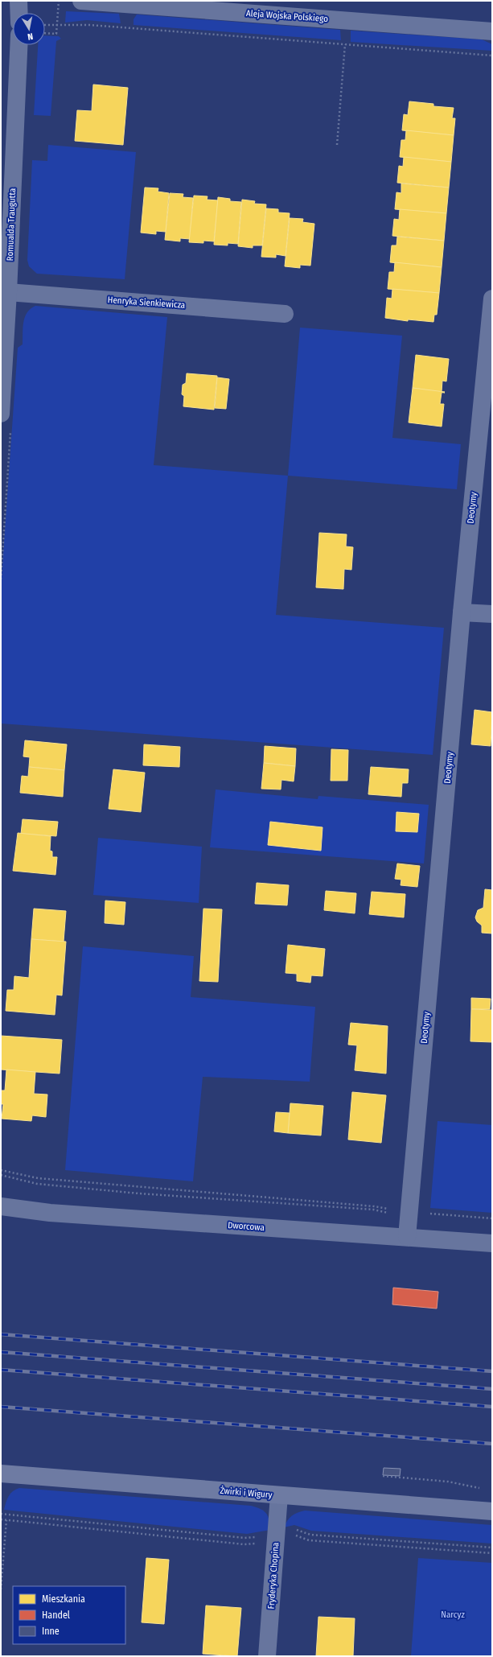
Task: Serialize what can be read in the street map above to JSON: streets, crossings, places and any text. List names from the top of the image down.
{
  "streets": {
    "main road": ["Żwirki i Wigury"],
    "street": [
      "Aleja Wojska Polskiego",
      "Romualda Traugutta",
      "Henryka Sienkiewicza",
      "Deotymy",
      "Dworcowa",
      "Fryderyka Chopina"
    ]
  },
  "crossings": [
    ["Romualda Traugutta", "Henryka Sienkiewicza"],
    ["Deotymy", "Dworcowa"],
    ["Żwirki i Wigury", "Fryderyka Chopina"]
  ],
  "parks": ["Narcyz"],
  "legend": ["Mieszkania", "Handel", "Inne"],
  "north": "bottom"
}
